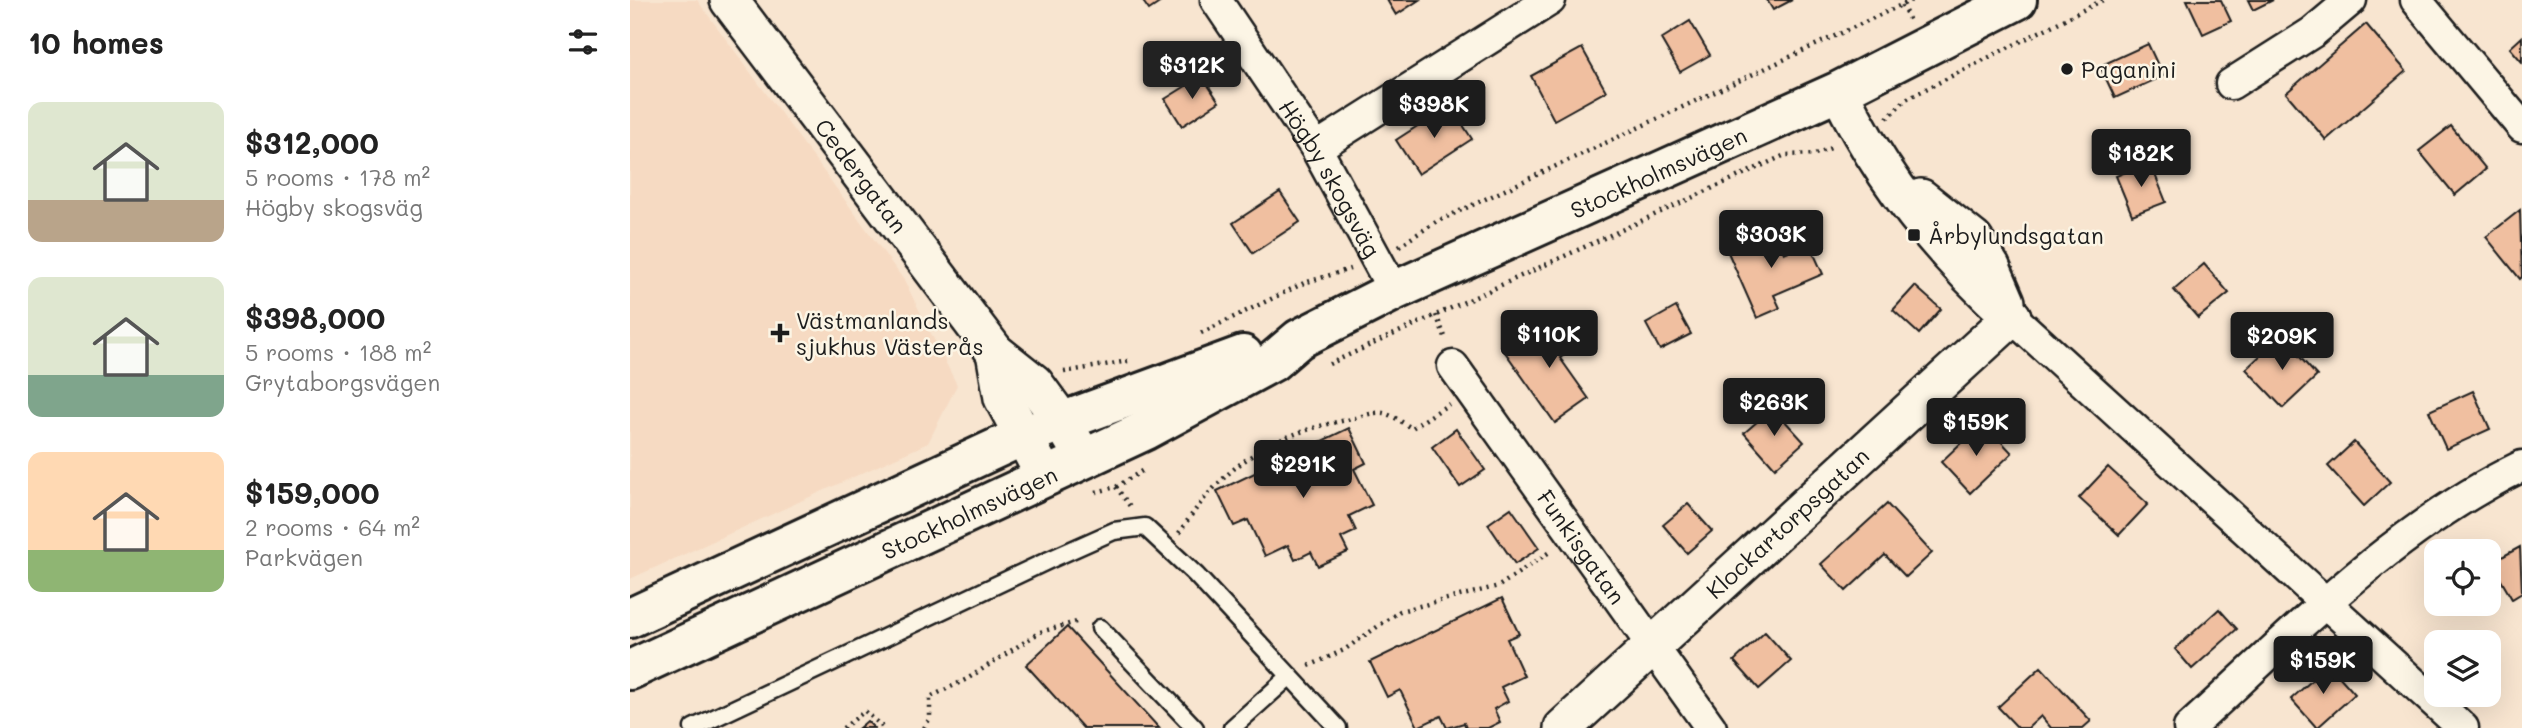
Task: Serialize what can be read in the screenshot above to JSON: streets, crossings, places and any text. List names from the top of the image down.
{
  "streets": {
    "main road": ["Stockholmsvägen"],
    "street": [
      "Cedergatan",
      "Högby skogsväg",
      "Klockartorpsgatan",
      "Funkisgatan"
    ]
  },
  "crossings": [
    ["Stockholmsvägen", "Cedergatan"],
    ["Stockholmsvägen", "Högby skogsväg"],
    ["Klockartorpsgatan", "Funkisgatan"]
  ],
  "places": {
    "other": ["Paganini"],
    "transit": ["Årbylundsgatan"],
    "health": ["Västmanlands sjukhus Västerås"]
  },
  "page": {
    "heading": "10 homes",
    "price": [
      "$312K",
      "$398K",
      "$182K",
      "$303K",
      "$110K",
      "$209K",
      "$263K",
      "$159K",
      "$291K",
      "$159K"
    ],
    "list": [
      {
        "name": "$312,000",
        "note": "5 rooms · 178 m² · Högby skogsväg"
      },
      {
        "name": "$398,000",
        "note": "5 rooms · 188 m² · Grytaborgsvägen"
      },
      {
        "name": "$159,000",
        "note": "2 rooms · 64 m² · Parkvägen"
      }
    ]
  }
}
